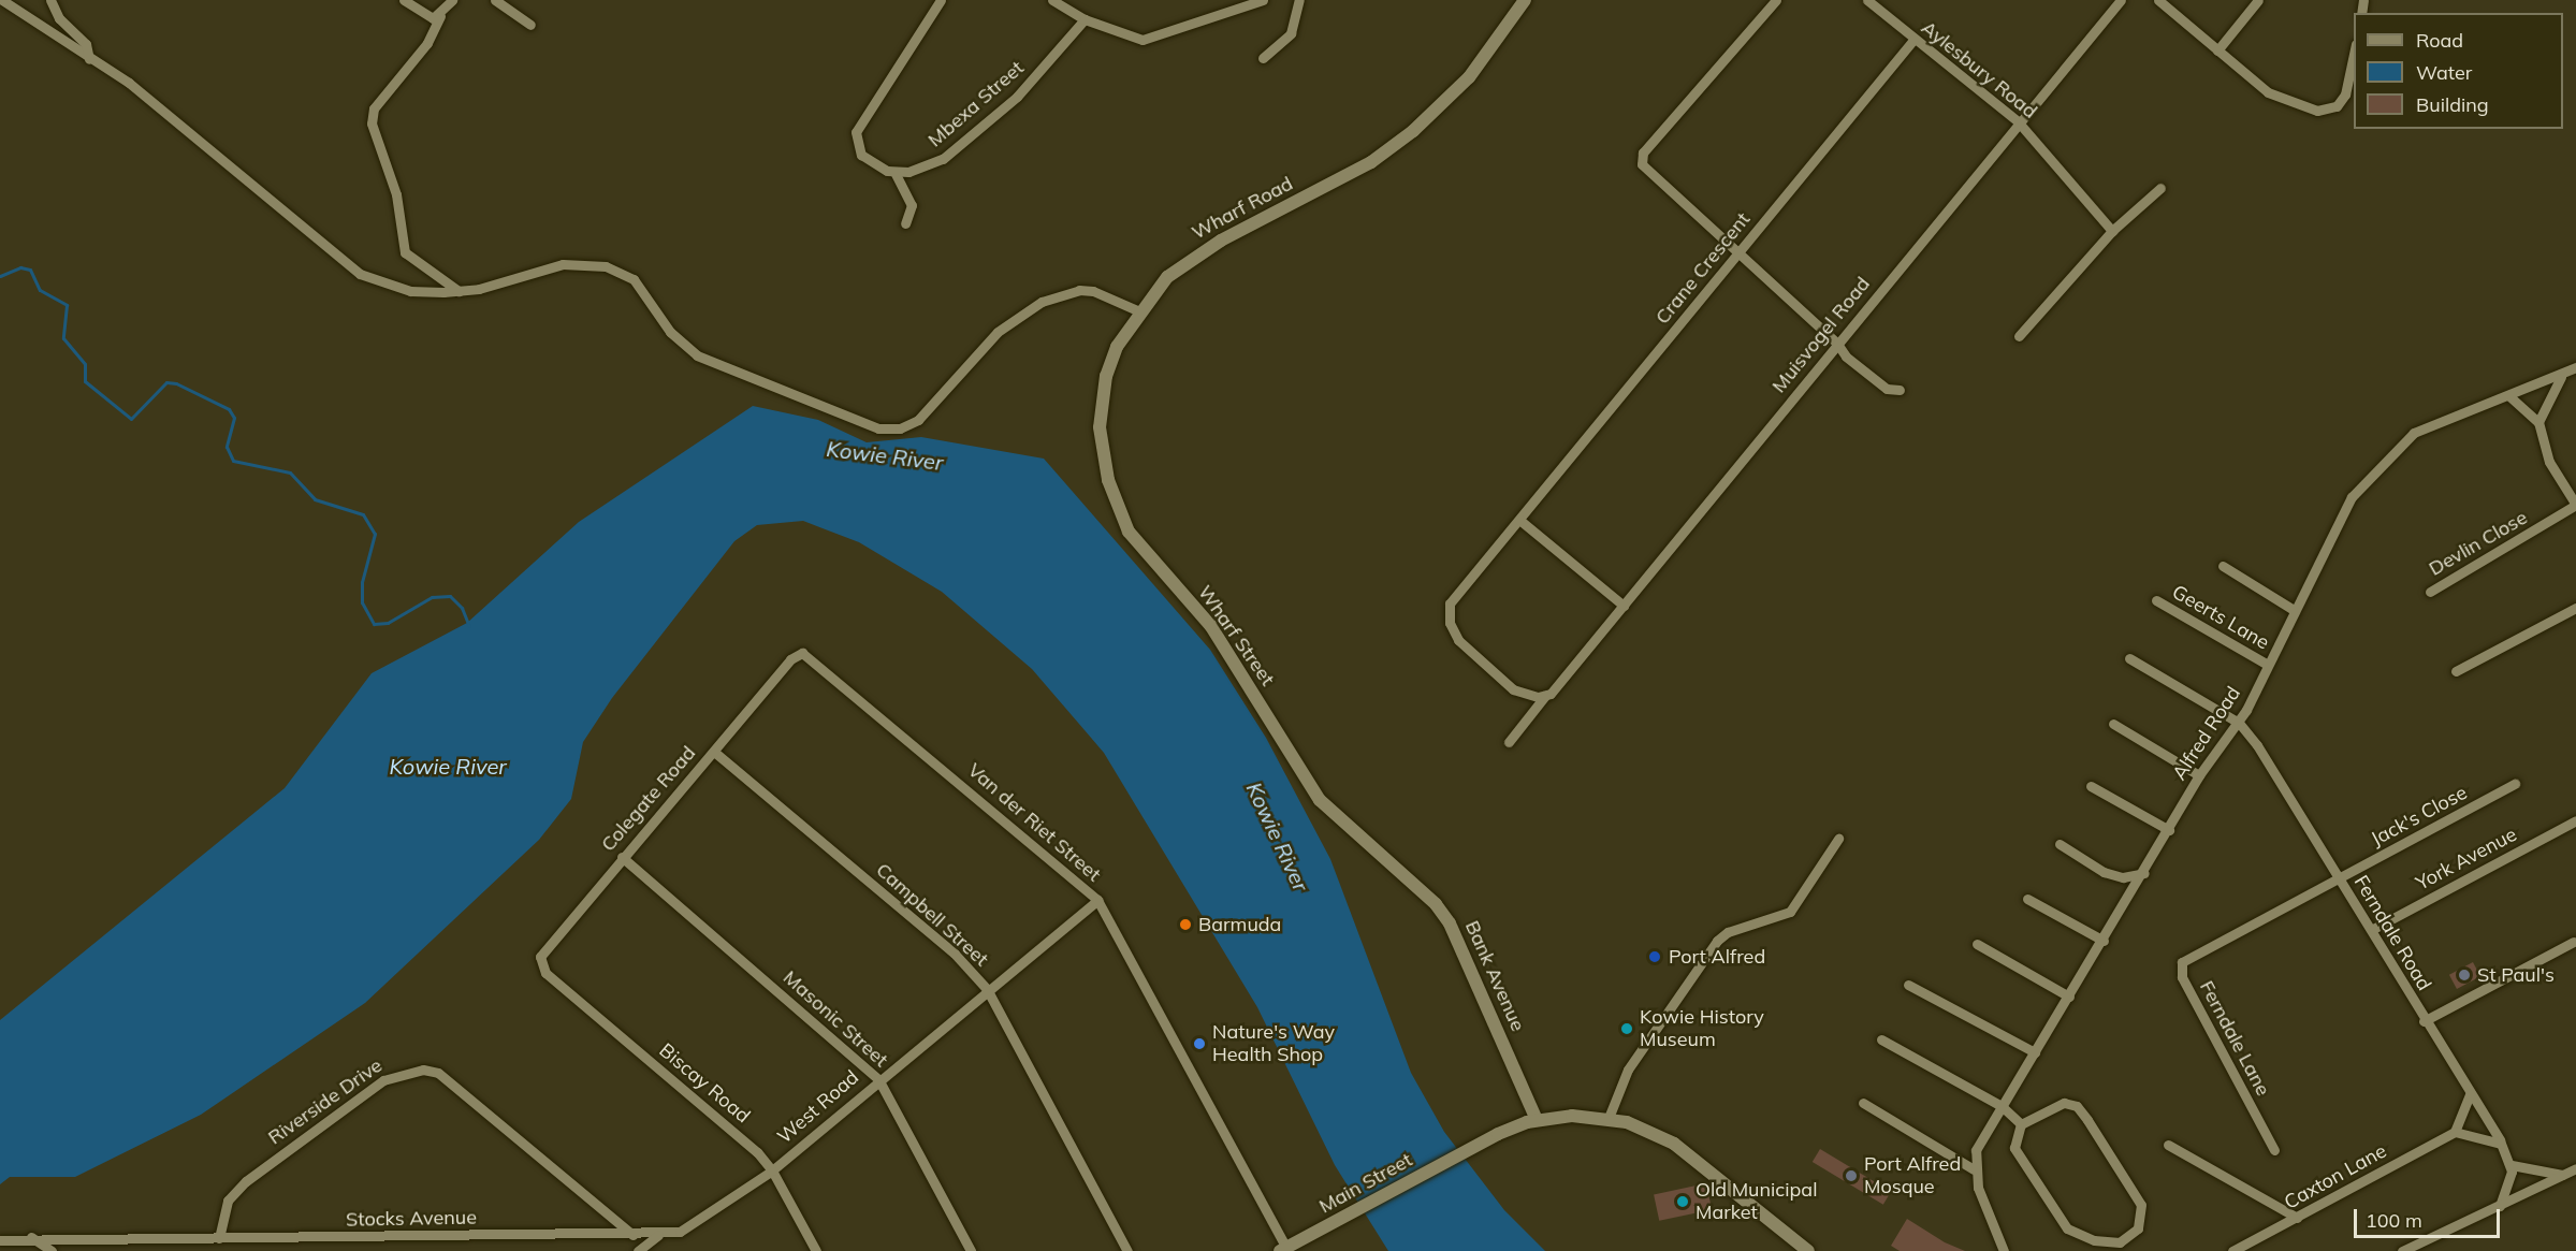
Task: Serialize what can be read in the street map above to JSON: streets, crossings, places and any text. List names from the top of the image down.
{
  "streets": {
    "street": [
      "Aylesbury Road",
      "Mbexa Street",
      "Wharf Road",
      "Crane Crescent",
      "Muisvogel Road",
      "Devlin Close",
      "Geerts Lane",
      "Wharf Street",
      "Alfred Road",
      "Colegate Road",
      "Jack's Close",
      "Van der Riet Street",
      "York Avenue",
      "Campbell Street",
      "Ferndale Road",
      "Bank Avenue",
      "Masonic Street",
      "Ferndale Lane",
      "Biscay Road",
      "Riverside Drive",
      "West Road",
      "Caxton Lane",
      "Main Street",
      "Stocks Avenue"
    ]
  },
  "crossings": [
    ["Aylesbury Road", "Crane Crescent"],
    ["Aylesbury Road", "Muisvogel Road"],
    ["Wharf Road", "Wharf Street"],
    ["Crane Crescent", "Muisvogel Road"],
    ["Geerts Lane", "Alfred Road"],
    ["Wharf Street", "Bank Avenue"],
    ["Alfred Road", "Ferndale Road"],
    ["Colegate Road", "Van der Riet Street"],
    ["Colegate Road", "Campbell Street"],
    ["Colegate Road", "Masonic Street"],
    ["Colegate Road", "Biscay Road"],
    ["Jack's Close", "Ferndale Road"],
    ["Jack's Close", "Ferndale Lane"],
    ["Van der Riet Street", "West Road"],
    ["Van der Riet Street", "Main Street"],
    ["York Avenue", "Ferndale Road"],
    ["Campbell Street", "West Road"],
    ["Ferndale Road", "Ferndale Lane"],
    ["Bank Avenue", "Main Street"],
    ["Masonic Street", "West Road"],
    ["Biscay Road", "West Road"],
    ["Biscay Road", "Stocks Avenue"],
    ["Riverside Drive", "Stocks Avenue"],
    ["West Road", "Stocks Avenue"]
  ],
  "water": ["Kowie River"],
  "places": [
    "Barmuda",
    "Port Alfred",
    "St Paul's",
    "Kowie History Museum",
    "Nature's Way Health Shop",
    "Port Alfred Mosque",
    "Old Municipal Market"
  ],
  "legend": ["Road", "Water", "Building"],
  "scale_bar": "100 m"
}
